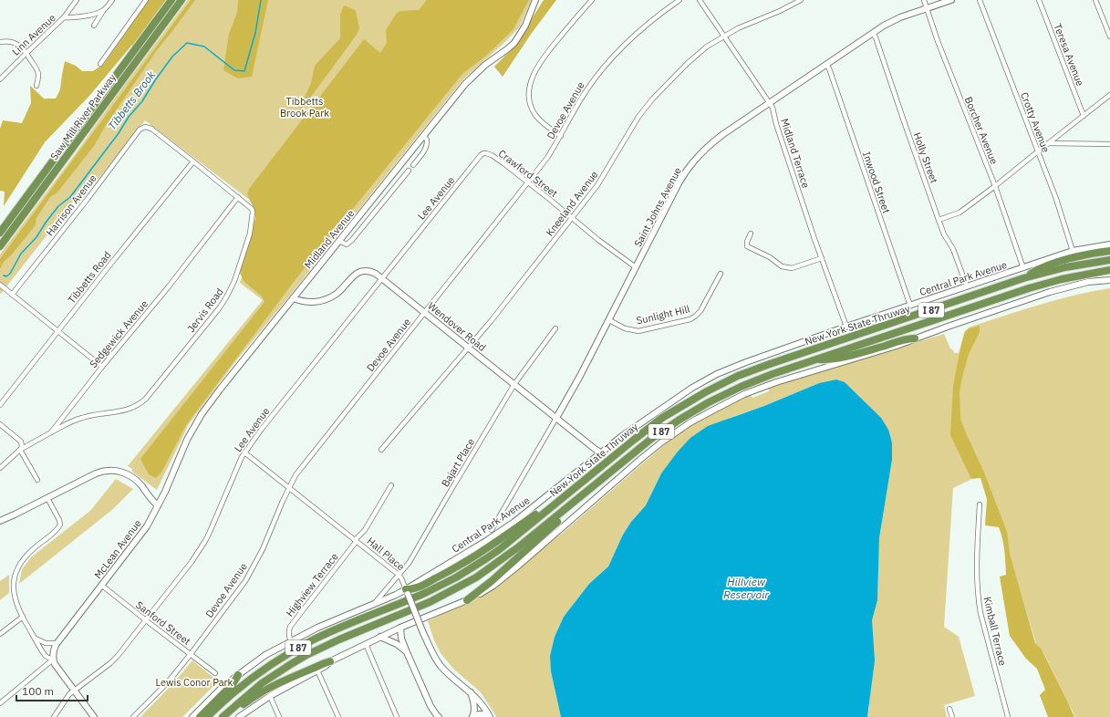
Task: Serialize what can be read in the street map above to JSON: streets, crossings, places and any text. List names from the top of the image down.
{
  "streets": {
    "highway": ["Saw Mill River Parkway", "I 87", "New York State Thruway"],
    "street": [
      "Linn Avenue",
      "Teresa Avenue",
      "Devoe Avenue",
      "Crotty Avenue",
      "Borcher Avenue",
      "Midland Terrace",
      "Holly Street",
      "Crawford Street",
      "Inwood Street",
      "Lee Avenue",
      "Kneeland Avenue",
      "Harrison Avenue",
      "Saint Johns Avenue",
      "Midland Avenue",
      "Tibbetts Road",
      "Central Park Avenue",
      "Jervis Road",
      "Sunlight Hill",
      "Wendover Road",
      "Sedgewick Avenue",
      "Bajart Place",
      "McLean Avenue",
      "Hall Place",
      "Highview Terrace",
      "Sanford Street",
      "Kimball Terrace"
    ]
  },
  "crossings": [
    ["Devoe Avenue", "Crawford Street"],
    ["Devoe Avenue", "Wendover Road"],
    ["Devoe Avenue", "Hall Place"],
    ["Devoe Avenue", "Sanford Street"],
    ["Crotty Avenue", "Central Park Avenue"],
    ["Borcher Avenue", "Saint Johns Avenue"],
    ["Borcher Avenue", "Central Park Avenue"],
    ["Midland Terrace", "Kneeland Avenue"],
    ["Midland Terrace", "Saint Johns Avenue"],
    ["Midland Terrace", "Central Park Avenue"],
    ["Holly Street", "Saint Johns Avenue"],
    ["Holly Street", "Central Park Avenue"],
    ["Crawford Street", "Lee Avenue"],
    ["Crawford Street", "Kneeland Avenue"],
    ["Crawford Street", "Saint Johns Avenue"],
    ["Inwood Street", "Saint Johns Avenue"],
    ["Inwood Street", "Central Park Avenue"],
    ["Lee Avenue", "Wendover Road"],
    ["Lee Avenue", "Hall Place"],
    ["Lee Avenue", "Sanford Street"],
    ["Kneeland Avenue", "Wendover Road"],
    ["Harrison Avenue", "Jervis Road"],
    ["Saint Johns Avenue", "Sunlight Hill"],
    ["Saint Johns Avenue", "Wendover Road"],
    ["Midland Avenue", "Wendover Road"],
    ["Midland Avenue", "McLean Avenue"],
    ["Tibbetts Road", "Jervis Road"],
    ["Central Park Avenue", "Wendover Road"],
    ["Central Park Avenue", "Bajart Place"],
    ["Central Park Avenue", "Hall Place"],
    ["Central Park Avenue", "Highview Terrace"],
    ["Jervis Road", "Sedgewick Avenue"],
    ["Wendover Road", "Bajart Place"],
    ["Bajart Place", "Hall Place"],
    ["McLean Avenue", "Sanford Street"],
    ["Hall Place", "Highview Terrace"]
  ],
  "water": ["Tibbetts Brook", "Hillview Reservoir"],
  "parks": ["Tibbetts Brook Park", "Lewis Conor Park"],
  "scale_bar": "100 m"
}
